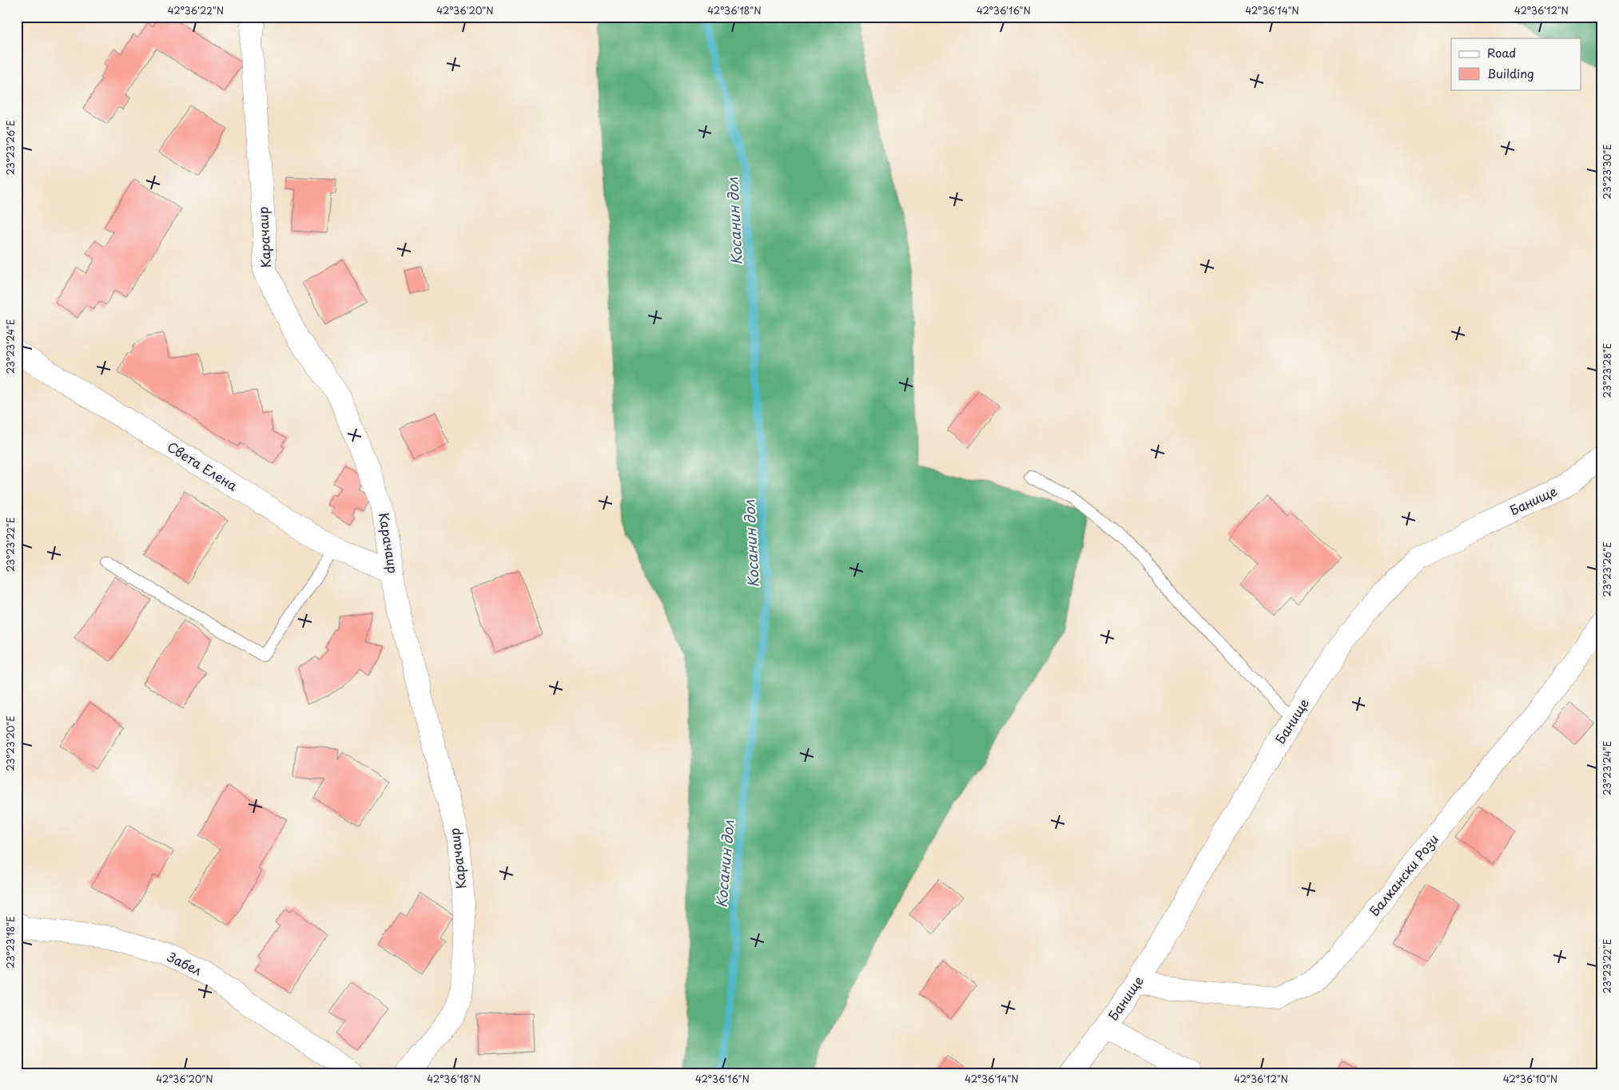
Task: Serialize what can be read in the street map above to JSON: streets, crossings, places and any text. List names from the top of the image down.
{
  "streets": {
    "street": [
      "Карачаир",
      "Света Елена",
      "Банище",
      "Балкански Рози",
      "Забел"
    ]
  },
  "crossings": [
    ["Карачаир", "Света Елена"],
    ["Банище", "Балкански Рози"]
  ],
  "water": ["Косанин дол"],
  "legend": ["Road", "Building"],
  "coordinates": [
    "42°36'22\"N",
    "42°36'20\"N",
    "42°36'18\"N",
    "42°36'16\"N",
    "42°36'14\"N",
    "42°36'12\"N",
    "23°23'26\"E",
    "23°23'30\"E",
    "23°23'24\"E",
    "23°23'28\"E",
    "23°23'22\"E",
    "23°23'20\"E",
    "23°23'18\"E",
    "42°36'10\"N"
  ]
}
